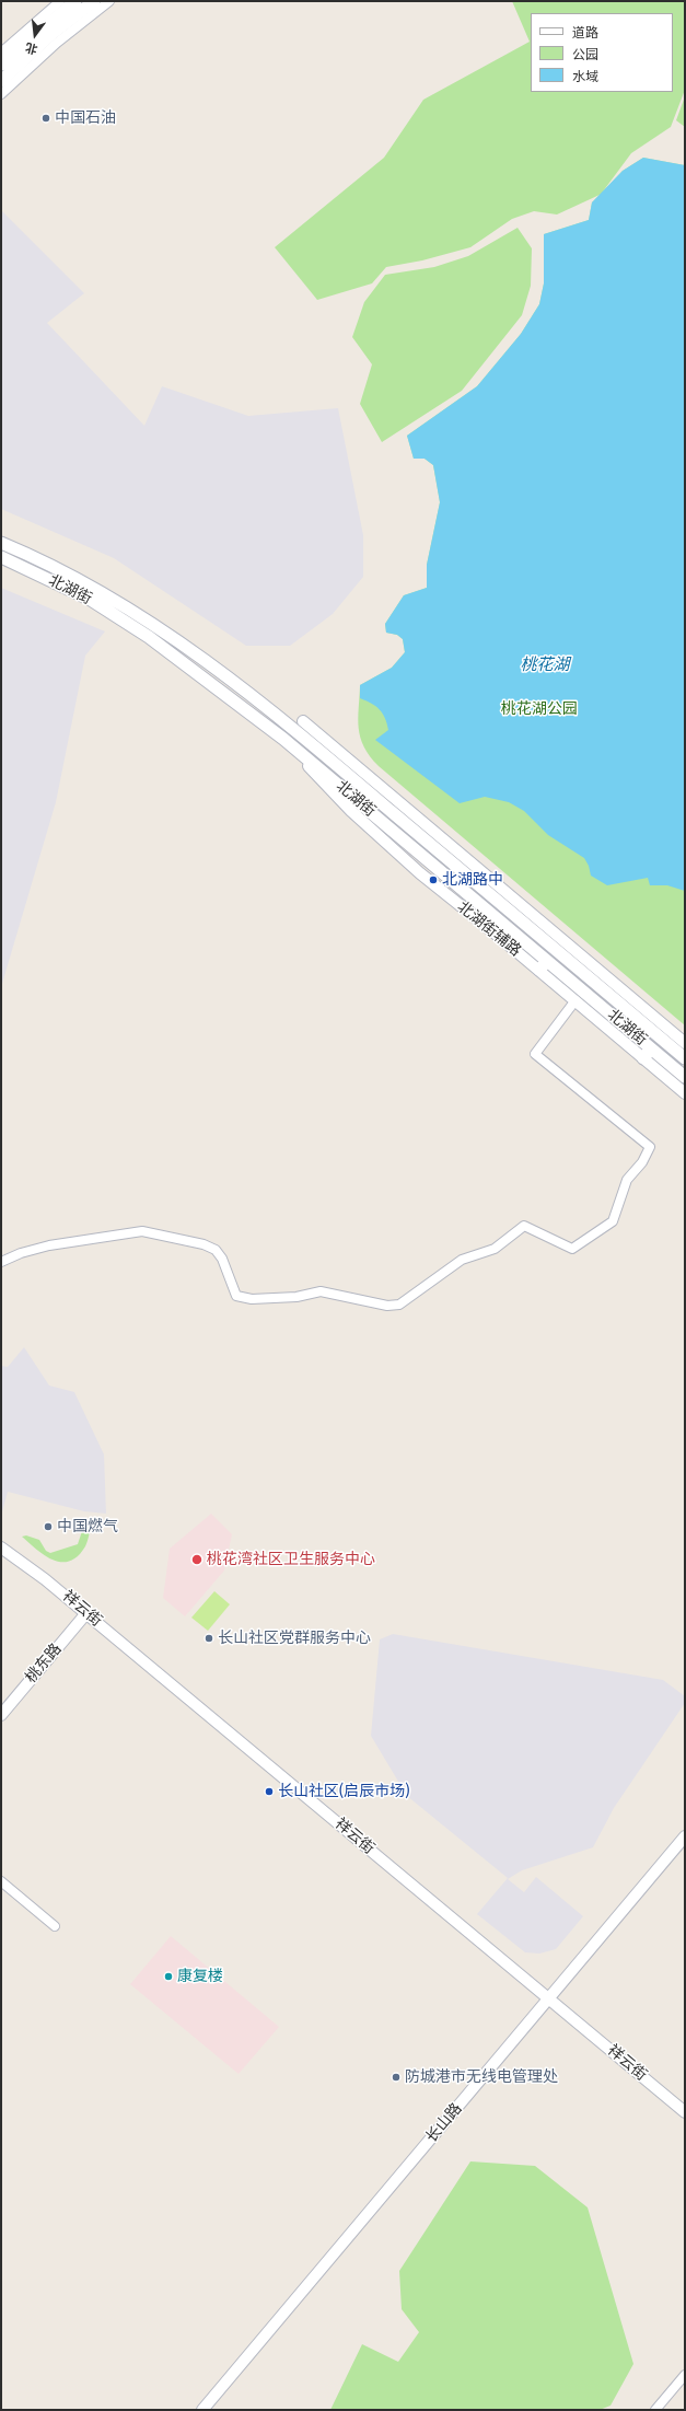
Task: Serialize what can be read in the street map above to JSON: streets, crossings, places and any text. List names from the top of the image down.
{
  "streets": {
    "main road": ["北湖街"],
    "street": ["祥云街", "桃东路", "长山路"]
  },
  "crossings": [
    ["祥云街", "桃东路"],
    ["祥云街", "长山路"]
  ],
  "water": ["桃花湖"],
  "parks": ["桃花湖公园"],
  "places": [
    "中国石油",
    "北湖路中",
    "中国燃气",
    "桃花湾社区卫生服务中心",
    "长山社区党群服务中心",
    "长山社区(启辰市场)",
    "康复楼",
    "防城港市无线电管理处"
  ],
  "legend": ["道路", "公园", "水域"],
  "north": "bottom"
}
